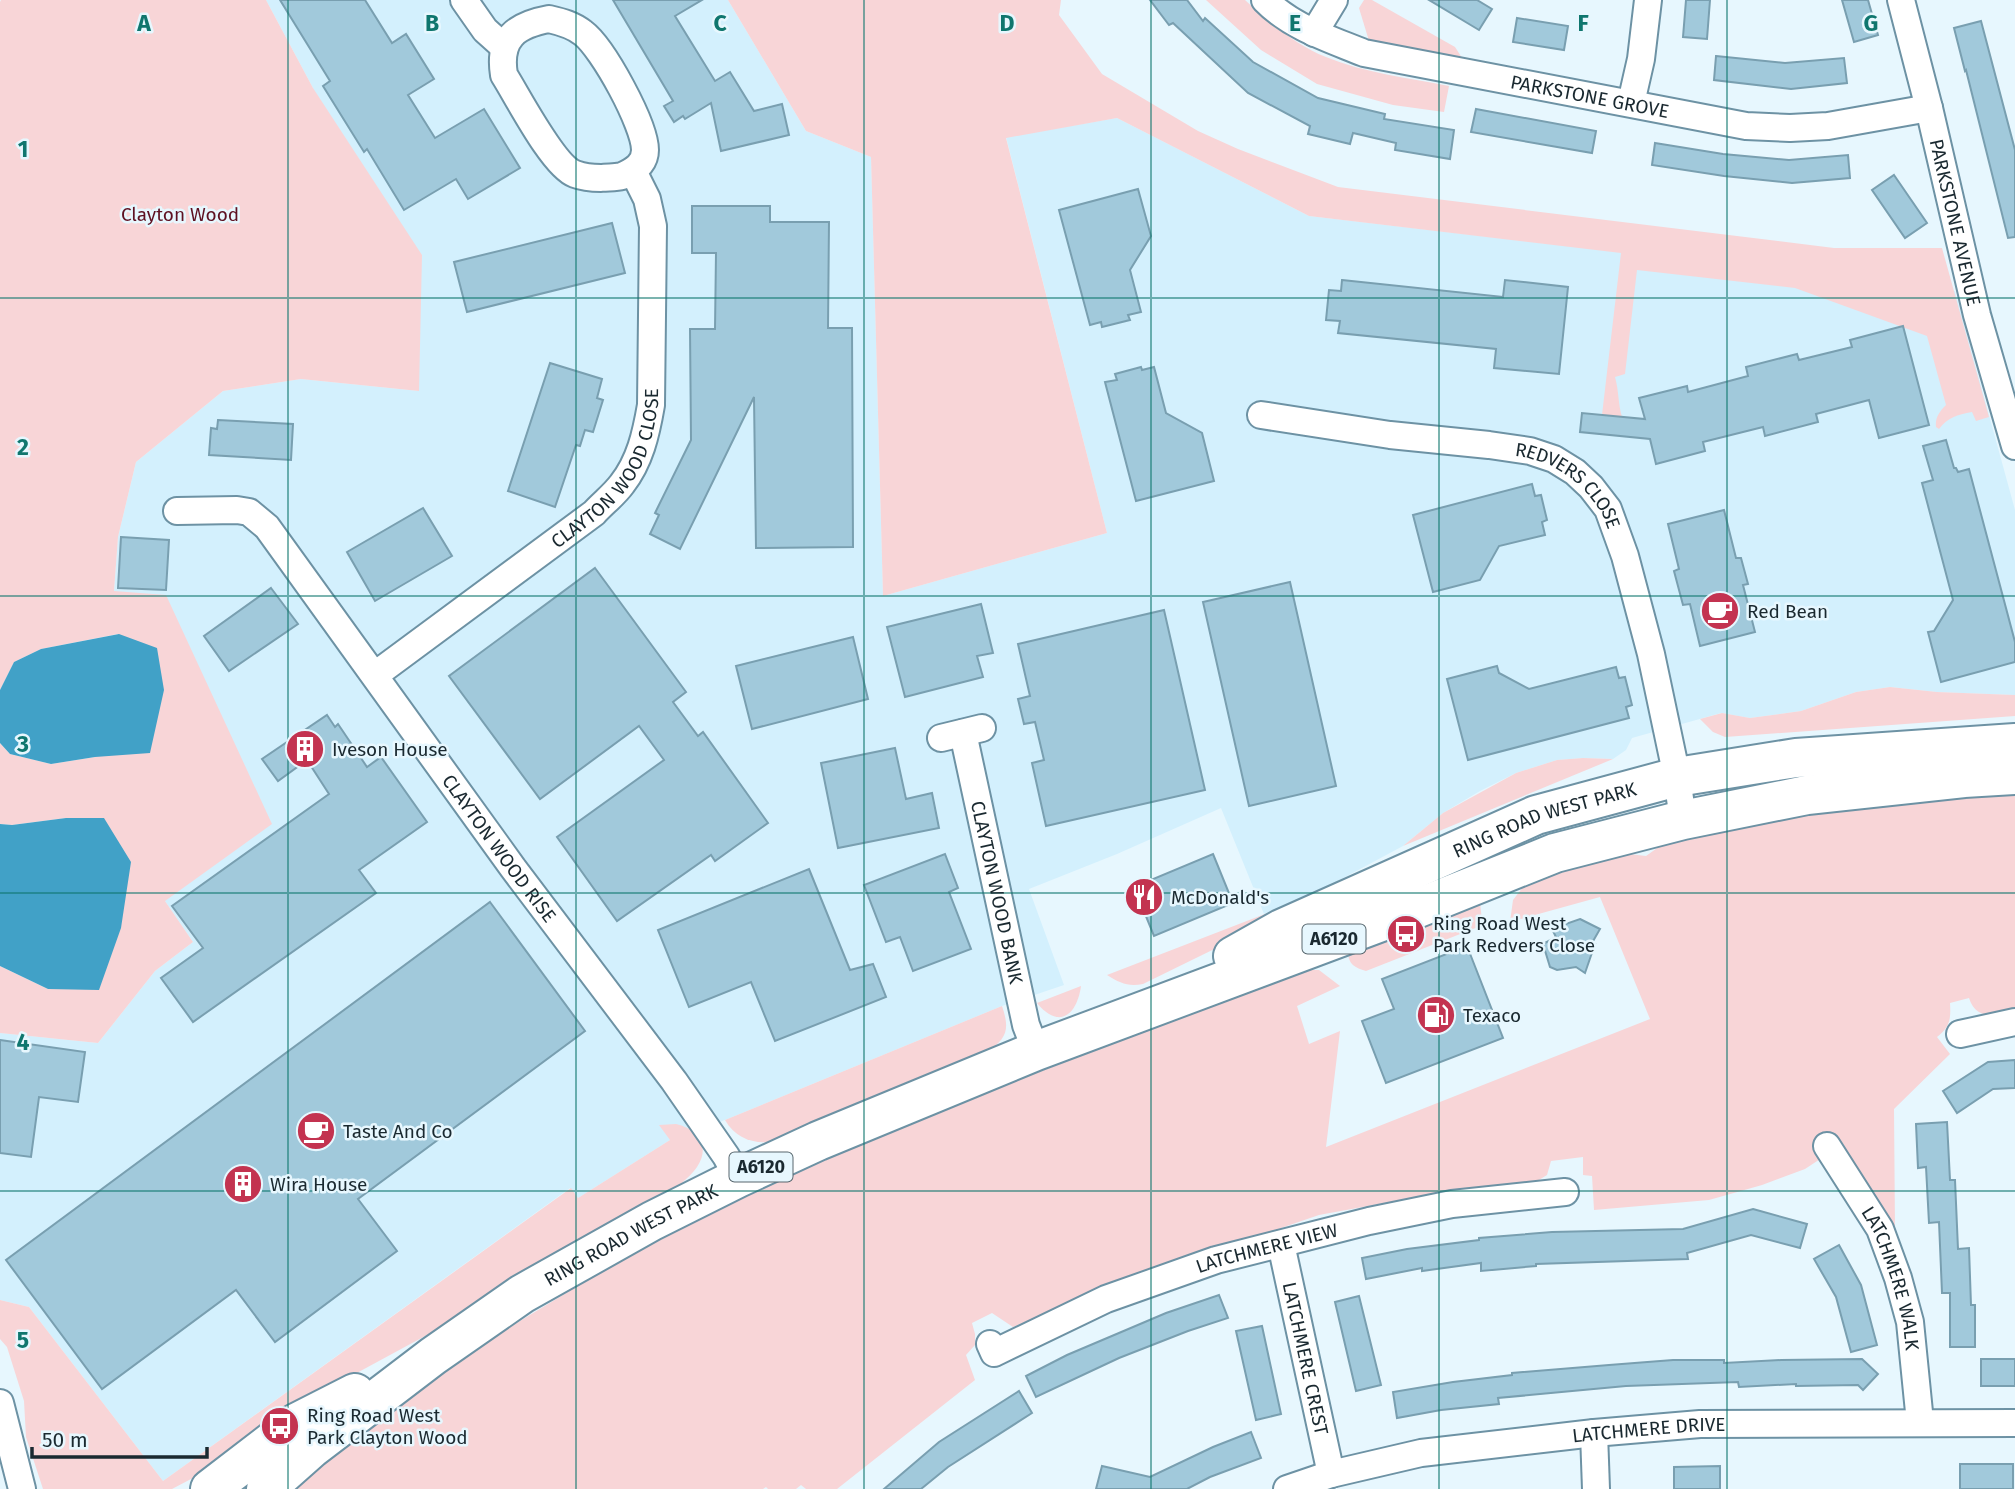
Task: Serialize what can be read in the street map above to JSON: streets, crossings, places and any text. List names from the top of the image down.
{
  "streets": {
    "highway": ["RING ROAD WEST PARK", "A6120"],
    "street": [
      "PARKSTONE GROVE",
      "PARKSTONE AVENUE",
      "CLAYTON WOOD CLOSE",
      "REDVERS CLOSE",
      "CLAYTON WOOD RISE",
      "CLAYTON WOOD BANK",
      "LATCHMERE VIEW",
      "LATCHMERE WALK",
      "LATCHMERE CREST",
      "LATCHMERE DRIVE"
    ]
  },
  "crossings": [
    ["PARKSTONE GROVE", "PARKSTONE AVENUE"],
    ["CLAYTON WOOD CLOSE", "CLAYTON WOOD RISE"],
    ["REDVERS CLOSE", "RING ROAD WEST PARK"],
    ["RING ROAD WEST PARK", "CLAYTON WOOD RISE"],
    ["RING ROAD WEST PARK", "CLAYTON WOOD BANK"],
    ["LATCHMERE VIEW", "LATCHMERE CREST"],
    ["LATCHMERE WALK", "LATCHMERE DRIVE"],
    ["LATCHMERE CREST", "LATCHMERE DRIVE"]
  ],
  "parks": ["Clayton Wood"],
  "places": {
    "cafe": ["Red Bean", "Taste And Co"],
    "building": ["Iveson House", "Wira House"],
    "restaurant": ["McDonald's"],
    "bus stop": ["Ring Road West Park Redvers Close", "Ring Road West Park Clayton Wood"],
    "fuel station": ["Texaco"]
  },
  "scale_bar": "50 m",
  "grid": {
    "columns": [
      "A",
      "B",
      "C",
      "D",
      "E",
      "F",
      "G"
    ],
    "rows": [
      "1",
      "2",
      "3",
      "4",
      "5"
    ]
  }
}
